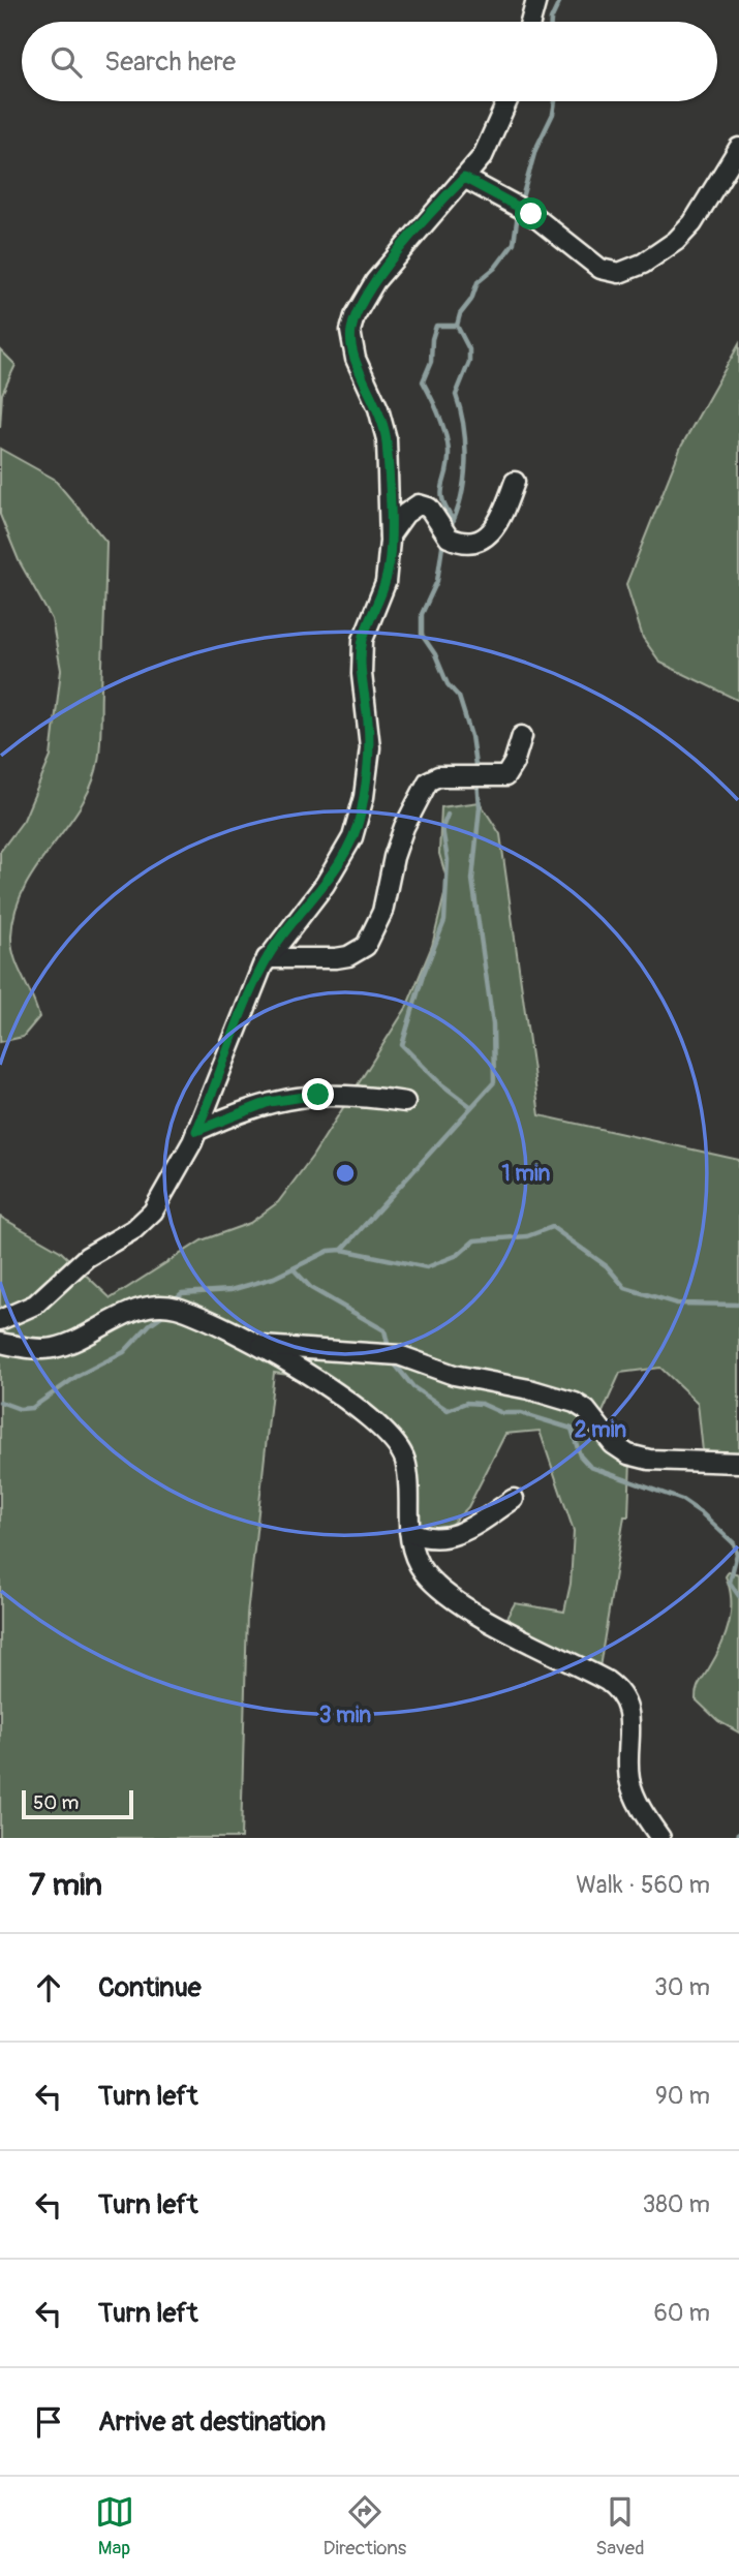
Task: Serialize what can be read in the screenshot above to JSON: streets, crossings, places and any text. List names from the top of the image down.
{
  "scale_bar": "50 m",
  "page": {
    "search": "Search here",
    "scale": "50 m",
    "heading": ["7 min", "Walk · 560 m"],
    "list": [
      ["Continue", "30 m"],
      ["Turn left", "90 m"],
      ["Turn left", "380 m"],
      ["Turn left", "60 m"],
      "Arrive at destination"
    ],
    "nav": ["Map", "Directions", "Saved"]
  },
  "rings": ["1 min", "2 min", "3 min"]
}
